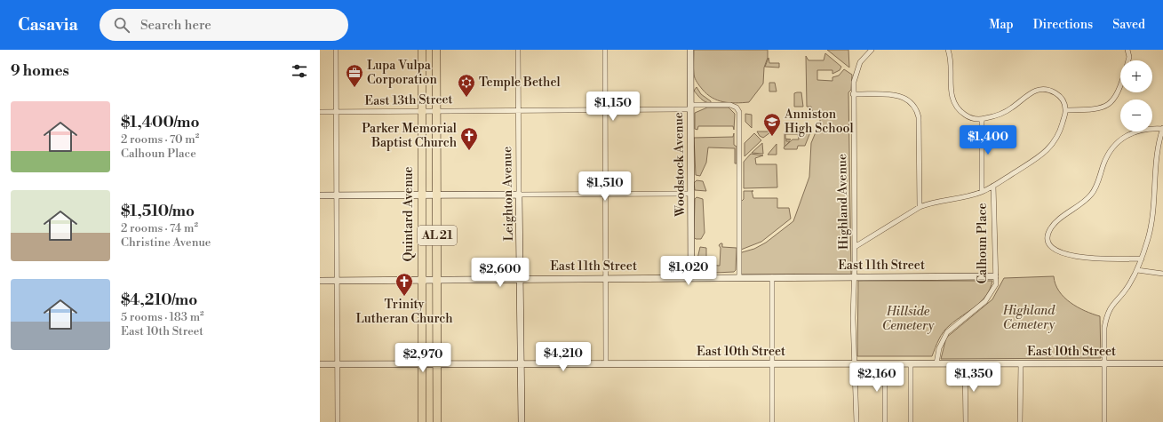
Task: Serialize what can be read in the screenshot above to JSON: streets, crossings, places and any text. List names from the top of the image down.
{
  "streets": {
    "highway": ["Quintard Avenue", "AL 21"],
    "street": [
      "East 13th Street",
      "Woodstock Avenue",
      "Leighton Avenue",
      "Highland Avenue",
      "Calhoun Place",
      "East 11th Street",
      "East 10th Street"
    ]
  },
  "crossings": [
    ["East 13th Street", "Woodstock Avenue"],
    ["East 13th Street", "Leighton Avenue"],
    ["East 13th Street", "Quintard Avenue"],
    ["East 13th Street", "AL 21"],
    ["East 13th Street", "East 11th Street"],
    ["Woodstock Avenue", "East 11th Street"],
    ["Leighton Avenue", "East 11th Street"],
    ["Leighton Avenue", "East 10th Street"],
    ["Highland Avenue", "East 11th Street"],
    ["Highland Avenue", "East 10th Street"],
    ["Quintard Avenue", "East 11th Street"],
    ["Quintard Avenue", "East 10th Street"],
    ["AL 21", "East 11th Street"],
    ["AL 21", "East 10th Street"],
    ["Calhoun Place", "East 11th Street"],
    ["Calhoun Place", "East 10th Street"]
  ],
  "parks": ["Highland Cemetery", "Hillside Cemetery"],
  "places": {
    "office": ["Lupa Vulpa Corporation"],
    "synagogue": ["Temple Bethel"],
    "school or university": ["Anniston High School"],
    "church": ["Parker Memorial Baptist Church", "Trinity Lutheran Church"]
  },
  "page": {
    "header": "Casavia",
    "search": "Search here",
    "nav": ["Map", "Directions", "Saved"],
    "heading": "9 homes",
    "map_buttons": ["+", "−"],
    "price": [
      "$1,150",
      "$1,400",
      "$1,510",
      "$1,020",
      "$2,600",
      "$4,210",
      "$2,970",
      "$2,160",
      "$1,350"
    ],
    "list": [
      {
        "name": "$1,400/mo",
        "note": "2 rooms · 70 m² · Calhoun Place"
      },
      {
        "name": "$1,510/mo",
        "note": "2 rooms · 74 m² · Christine Avenue"
      },
      {
        "name": "$4,210/mo",
        "note": "5 rooms · 183 m² · East 10th Street"
      }
    ]
  }
}
